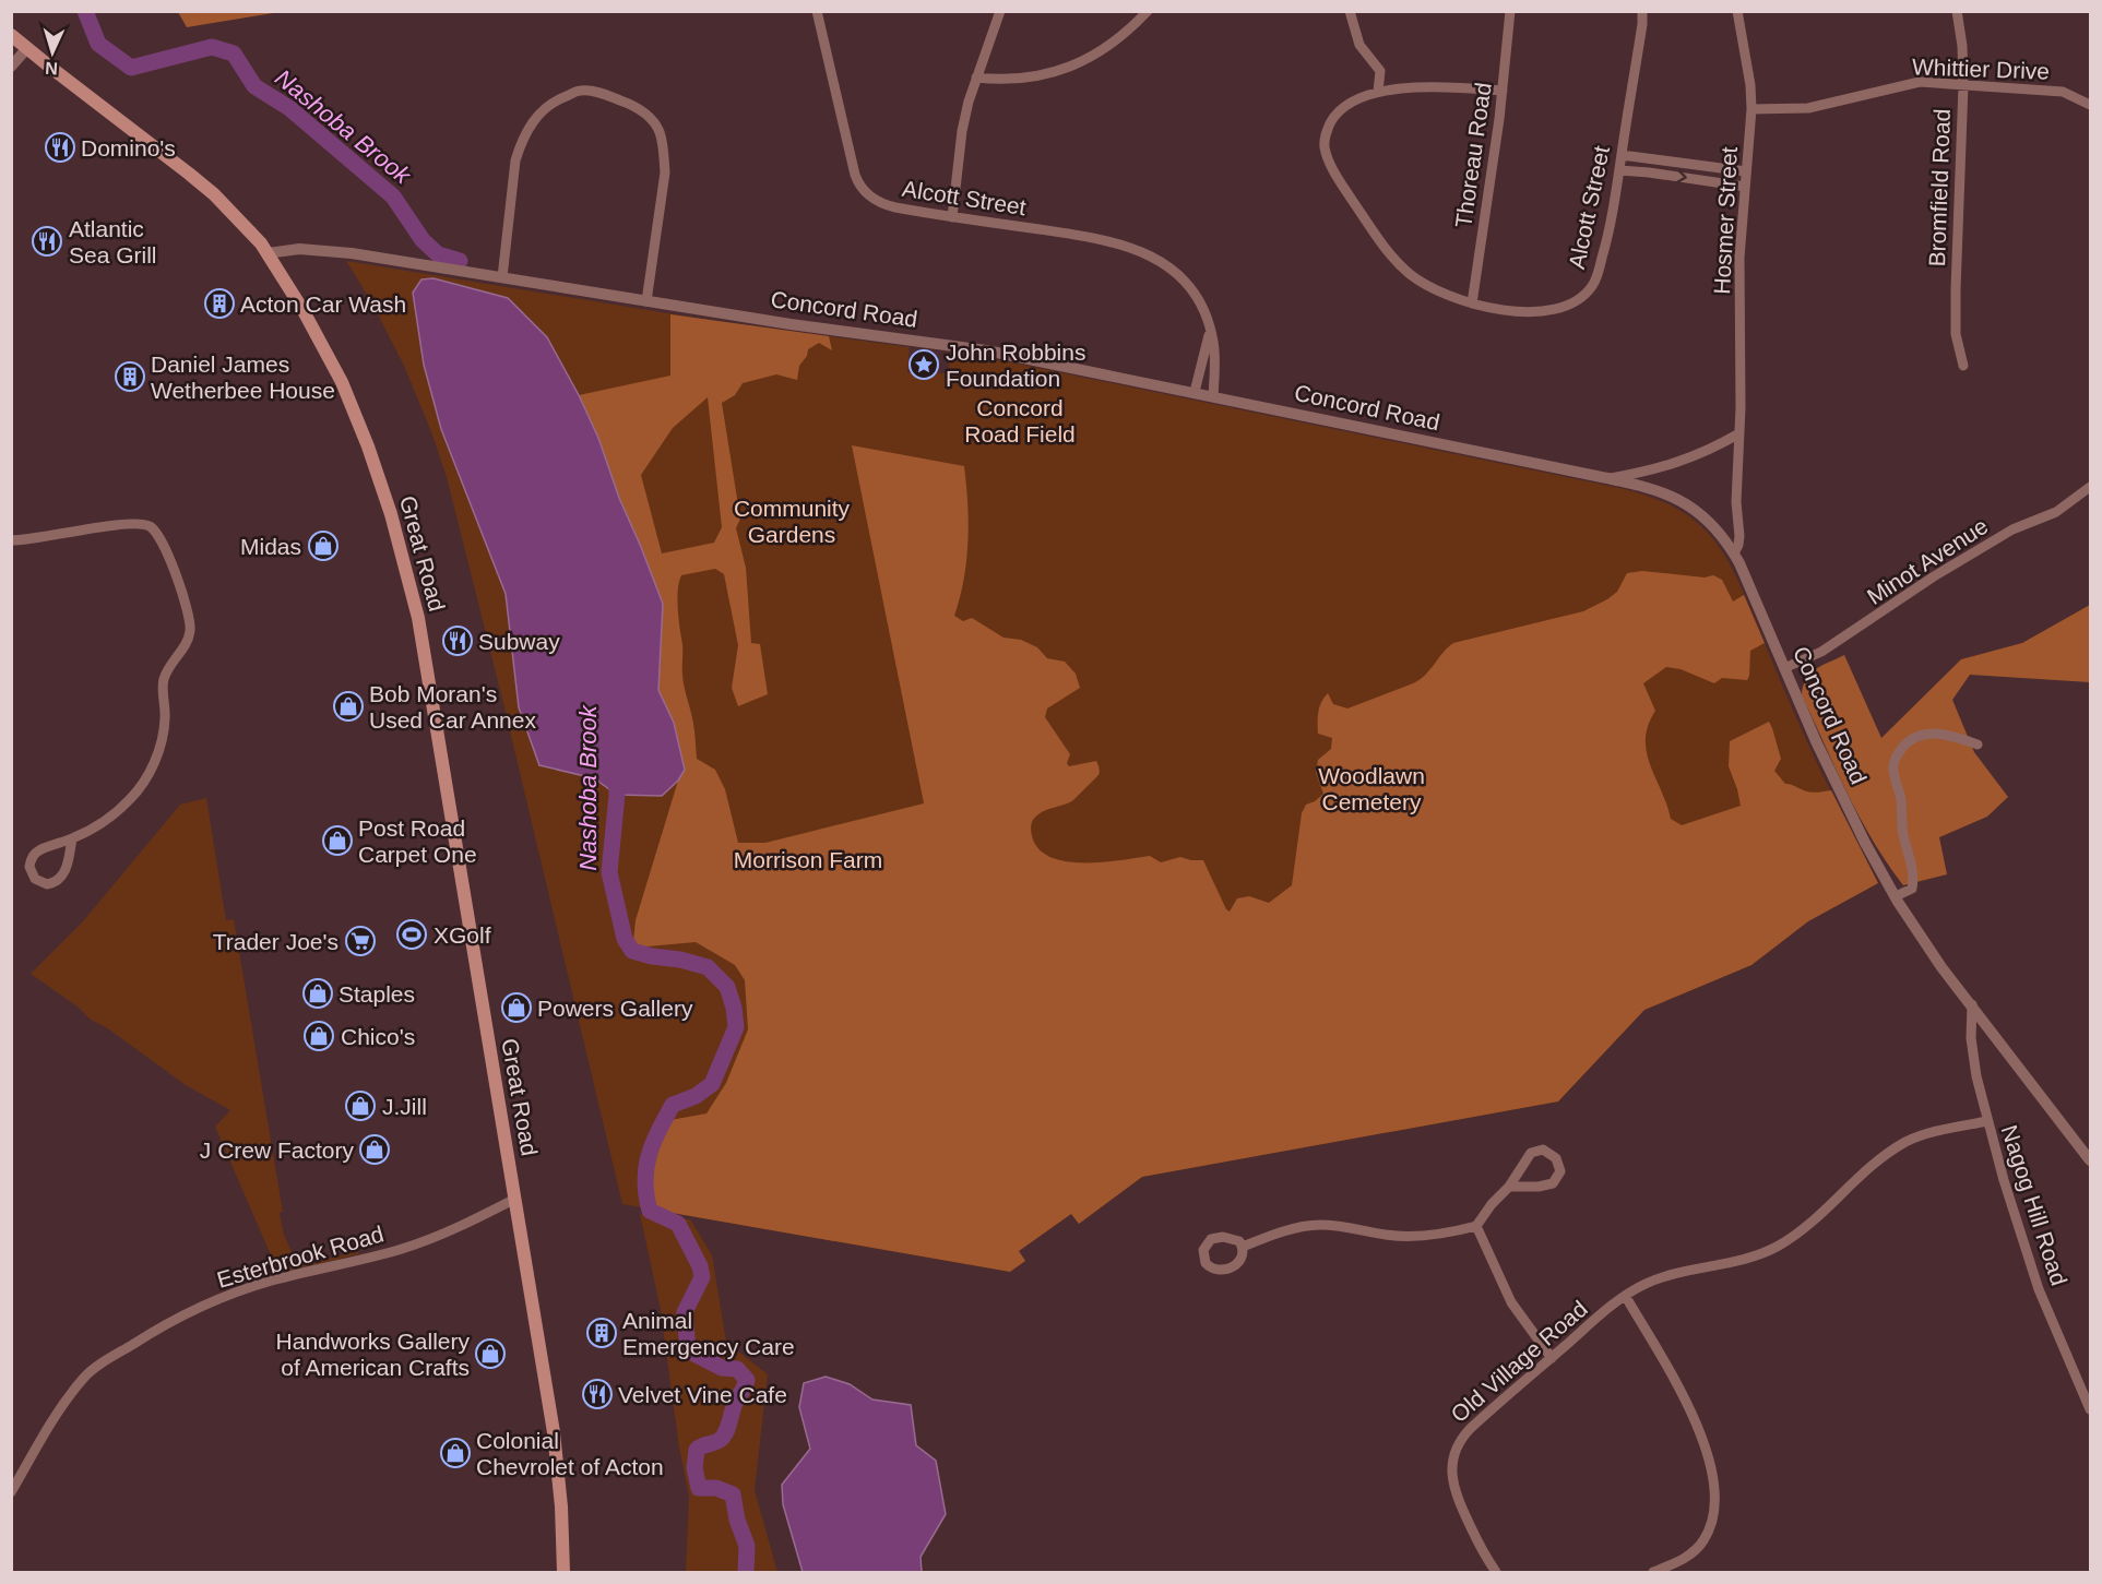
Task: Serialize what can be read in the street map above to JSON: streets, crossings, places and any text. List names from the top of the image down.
{
  "streets": {
    "main road": ["Great Road"],
    "street": [
      "Whittier Drive",
      "Thoreau Road",
      "Bromfield Road",
      "Alcott Street",
      "Hosmer Street",
      "Concord Road",
      "Minot Avenue",
      "Nagog Hill Road",
      "Esterbrook Road",
      "Old Village Road"
    ]
  },
  "crossings": [
    ["Whittier Drive", "Bromfield Road"],
    ["Whittier Drive", "Hosmer Street"],
    ["Thoreau Road", "Alcott Street"],
    ["Alcott Street", "Concord Road"],
    ["Hosmer Street", "Concord Road"],
    ["Concord Road", "Great Road"],
    ["Concord Road", "Minot Avenue"],
    ["Concord Road", "Nagog Hill Road"],
    ["Great Road", "Esterbrook Road"],
    ["Nagog Hill Road", "Old Village Road"]
  ],
  "water": ["Nashoba Brook"],
  "parks": [
    "Concord Road Field",
    "Community Gardens",
    "Woodlawn Cemetery",
    "Morrison Farm"
  ],
  "places": {
    "restaurant": [
      "Domino's",
      "Atlantic Sea Grill",
      "Subway",
      "Velvet Vine Cafe"
    ],
    "building": ["Acton Car Wash", "Daniel James Wetherbee House", "Animal Emergency Care"],
    "place": ["John Robbins Foundation"],
    "shop": [
      "Midas",
      "Bob Moran's Used Car Annex",
      "Post Road Carpet One",
      "Staples",
      "Powers Gallery",
      "Chico's",
      "J.Jill",
      "J Crew Factory",
      "Handworks Gallery of American Crafts",
      "Colonial Chevrolet of Acton"
    ],
    "sports": ["XGolf"],
    "supermarket": ["Trader Joe's"]
  },
  "north": "bottom"
}
